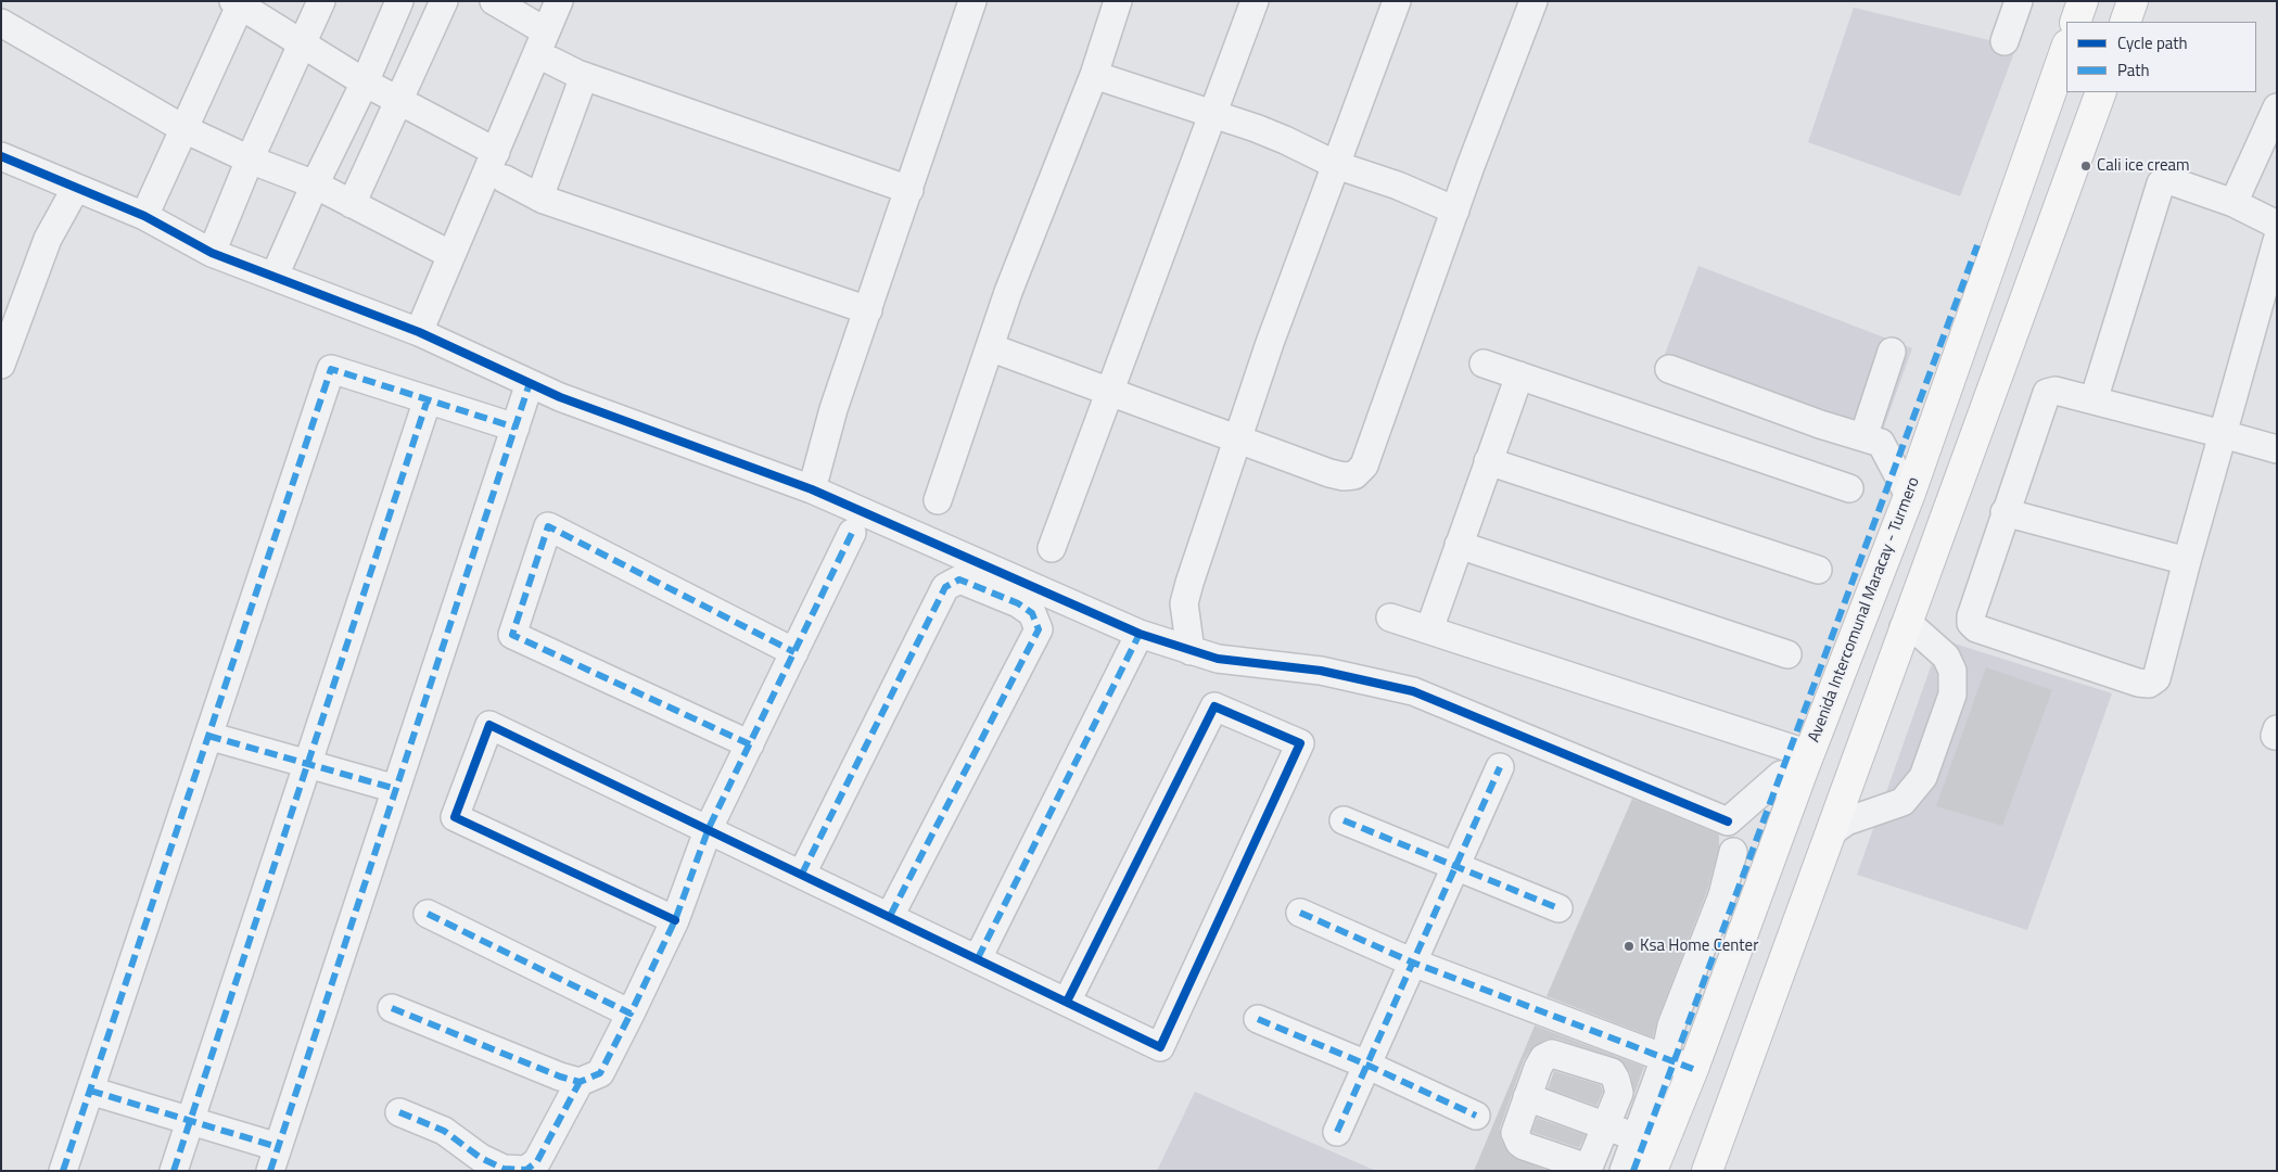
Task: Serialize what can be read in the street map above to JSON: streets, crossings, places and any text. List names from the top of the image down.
{
  "streets": {
    "main road": ["Avenida Intercomunal Maracay - Turmero"]
  },
  "places": ["Cali ice cream", "Ksa Home Center"],
  "legend": ["Cycle path", "Path"]
}
